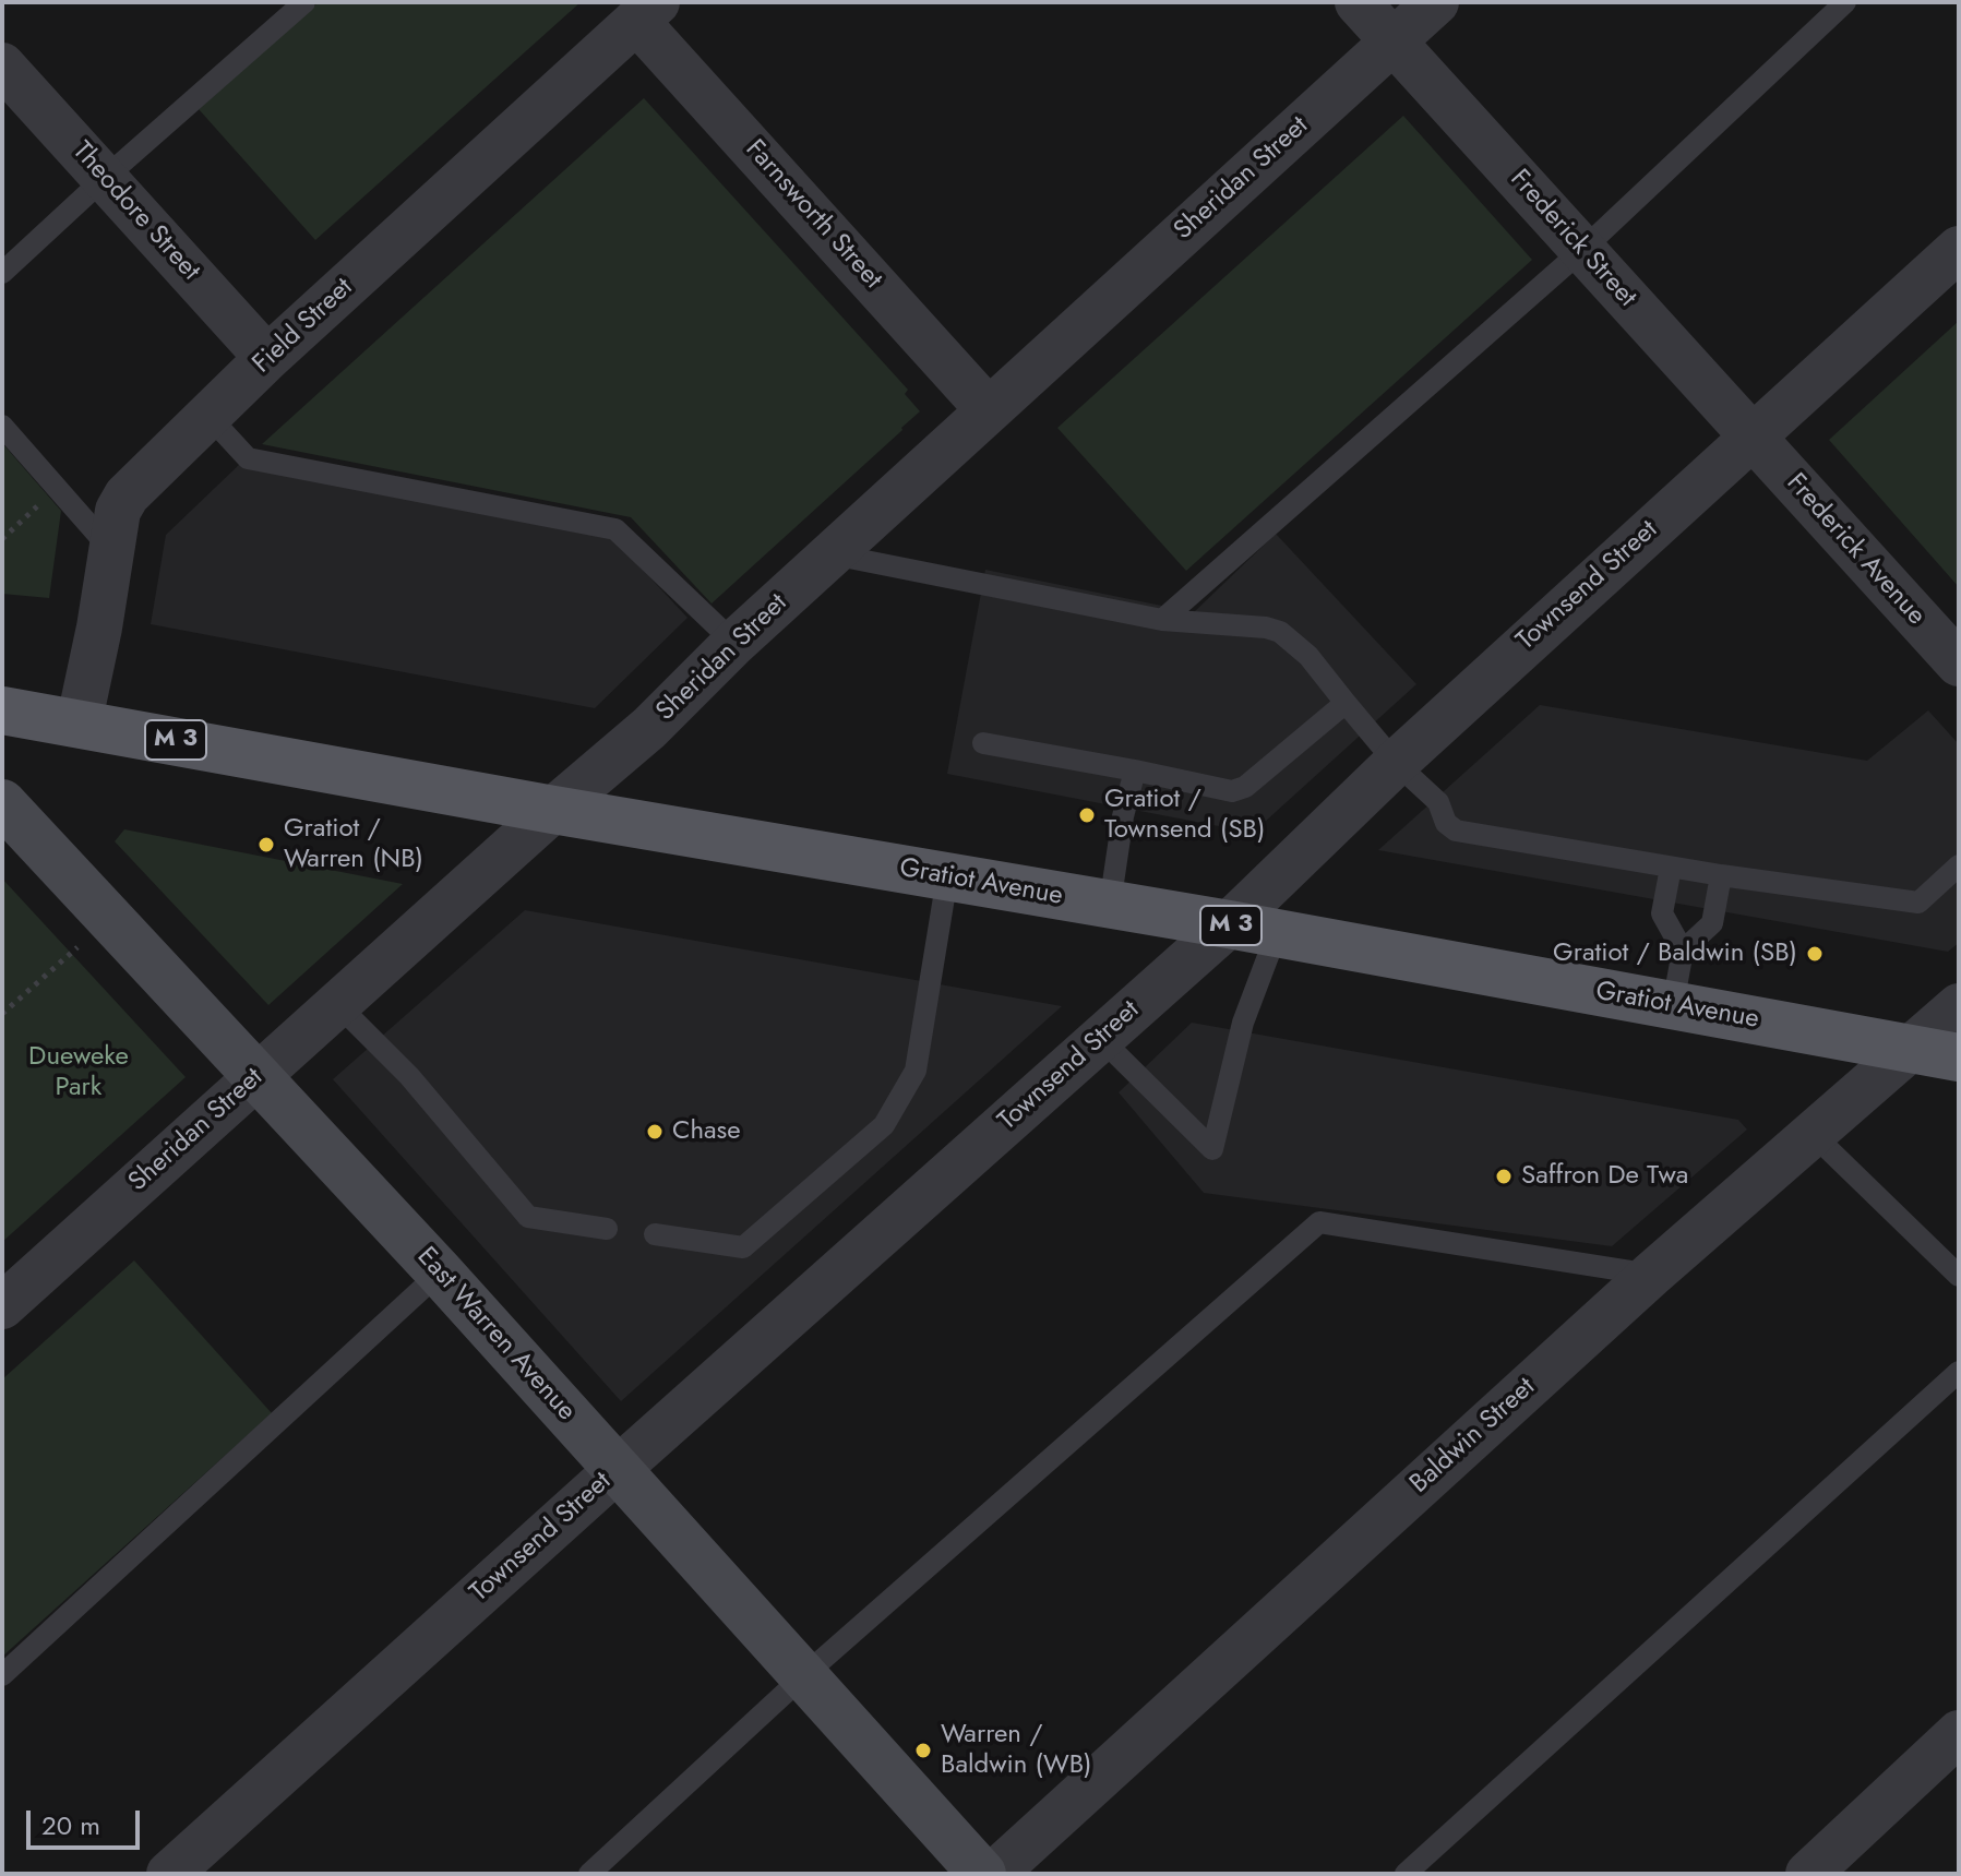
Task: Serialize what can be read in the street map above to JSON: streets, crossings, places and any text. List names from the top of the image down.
{
  "streets": {
    "main road": ["M 3", "Gratiot Avenue", "East Warren Avenue"],
    "street": [
      "Sheridan Street",
      "Theodore Street",
      "Farnsworth Street",
      "Frederick Street",
      "Field Street",
      "Frederick Avenue",
      "Townsend Street",
      "Baldwin Street"
    ]
  },
  "crossings": [
    ["Sheridan Street", "Farnsworth Street"],
    ["Sheridan Street", "Frederick Street"],
    ["Sheridan Street", "Gratiot Avenue"],
    ["Sheridan Street", "East Warren Avenue"],
    ["Theodore Street", "Field Street"],
    ["Farnsworth Street", "Field Street"],
    ["Frederick Street", "Frederick Avenue"],
    ["Frederick Street", "Townsend Street"],
    ["Field Street", "Gratiot Avenue"],
    ["Frederick Avenue", "Townsend Street"],
    ["Townsend Street", "Gratiot Avenue"],
    ["Townsend Street", "East Warren Avenue"],
    ["Gratiot Avenue", "Baldwin Street"]
  ],
  "parks": ["Dueweke Park"],
  "places": [
    "Gratiot / Townsend (SB)",
    "Gratiot / Warren (NB)",
    "Gratiot / Baldwin (SB)",
    "Chase",
    "Saffron De Twa",
    "Warren / Baldwin (WB)"
  ],
  "scale_bar": "20 m"
}
